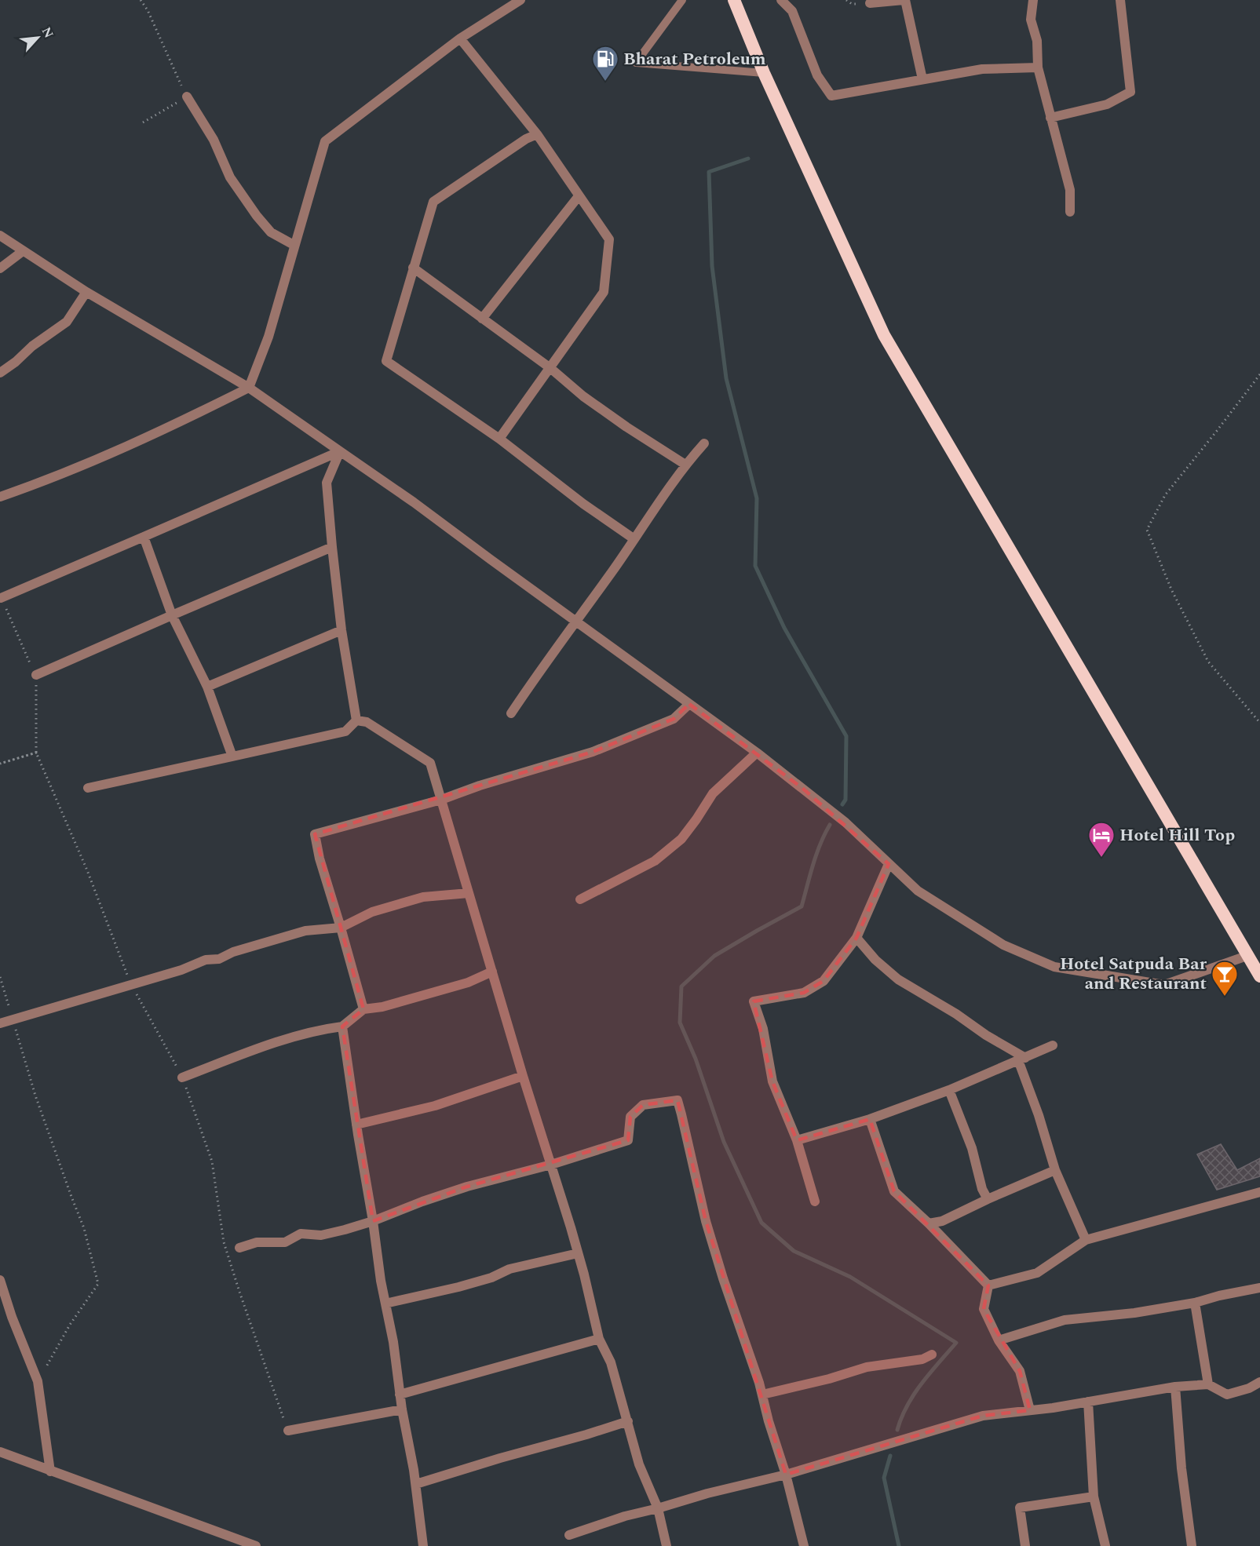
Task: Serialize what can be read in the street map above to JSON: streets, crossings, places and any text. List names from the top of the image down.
{
  "places": {
    "fuel station": ["Bharat Petroleum"],
    "hotel": ["Hotel Hill Top"],
    "bar": ["Hotel Satpuda Bar and Restaurant"]
  },
  "north": "top right"
}
